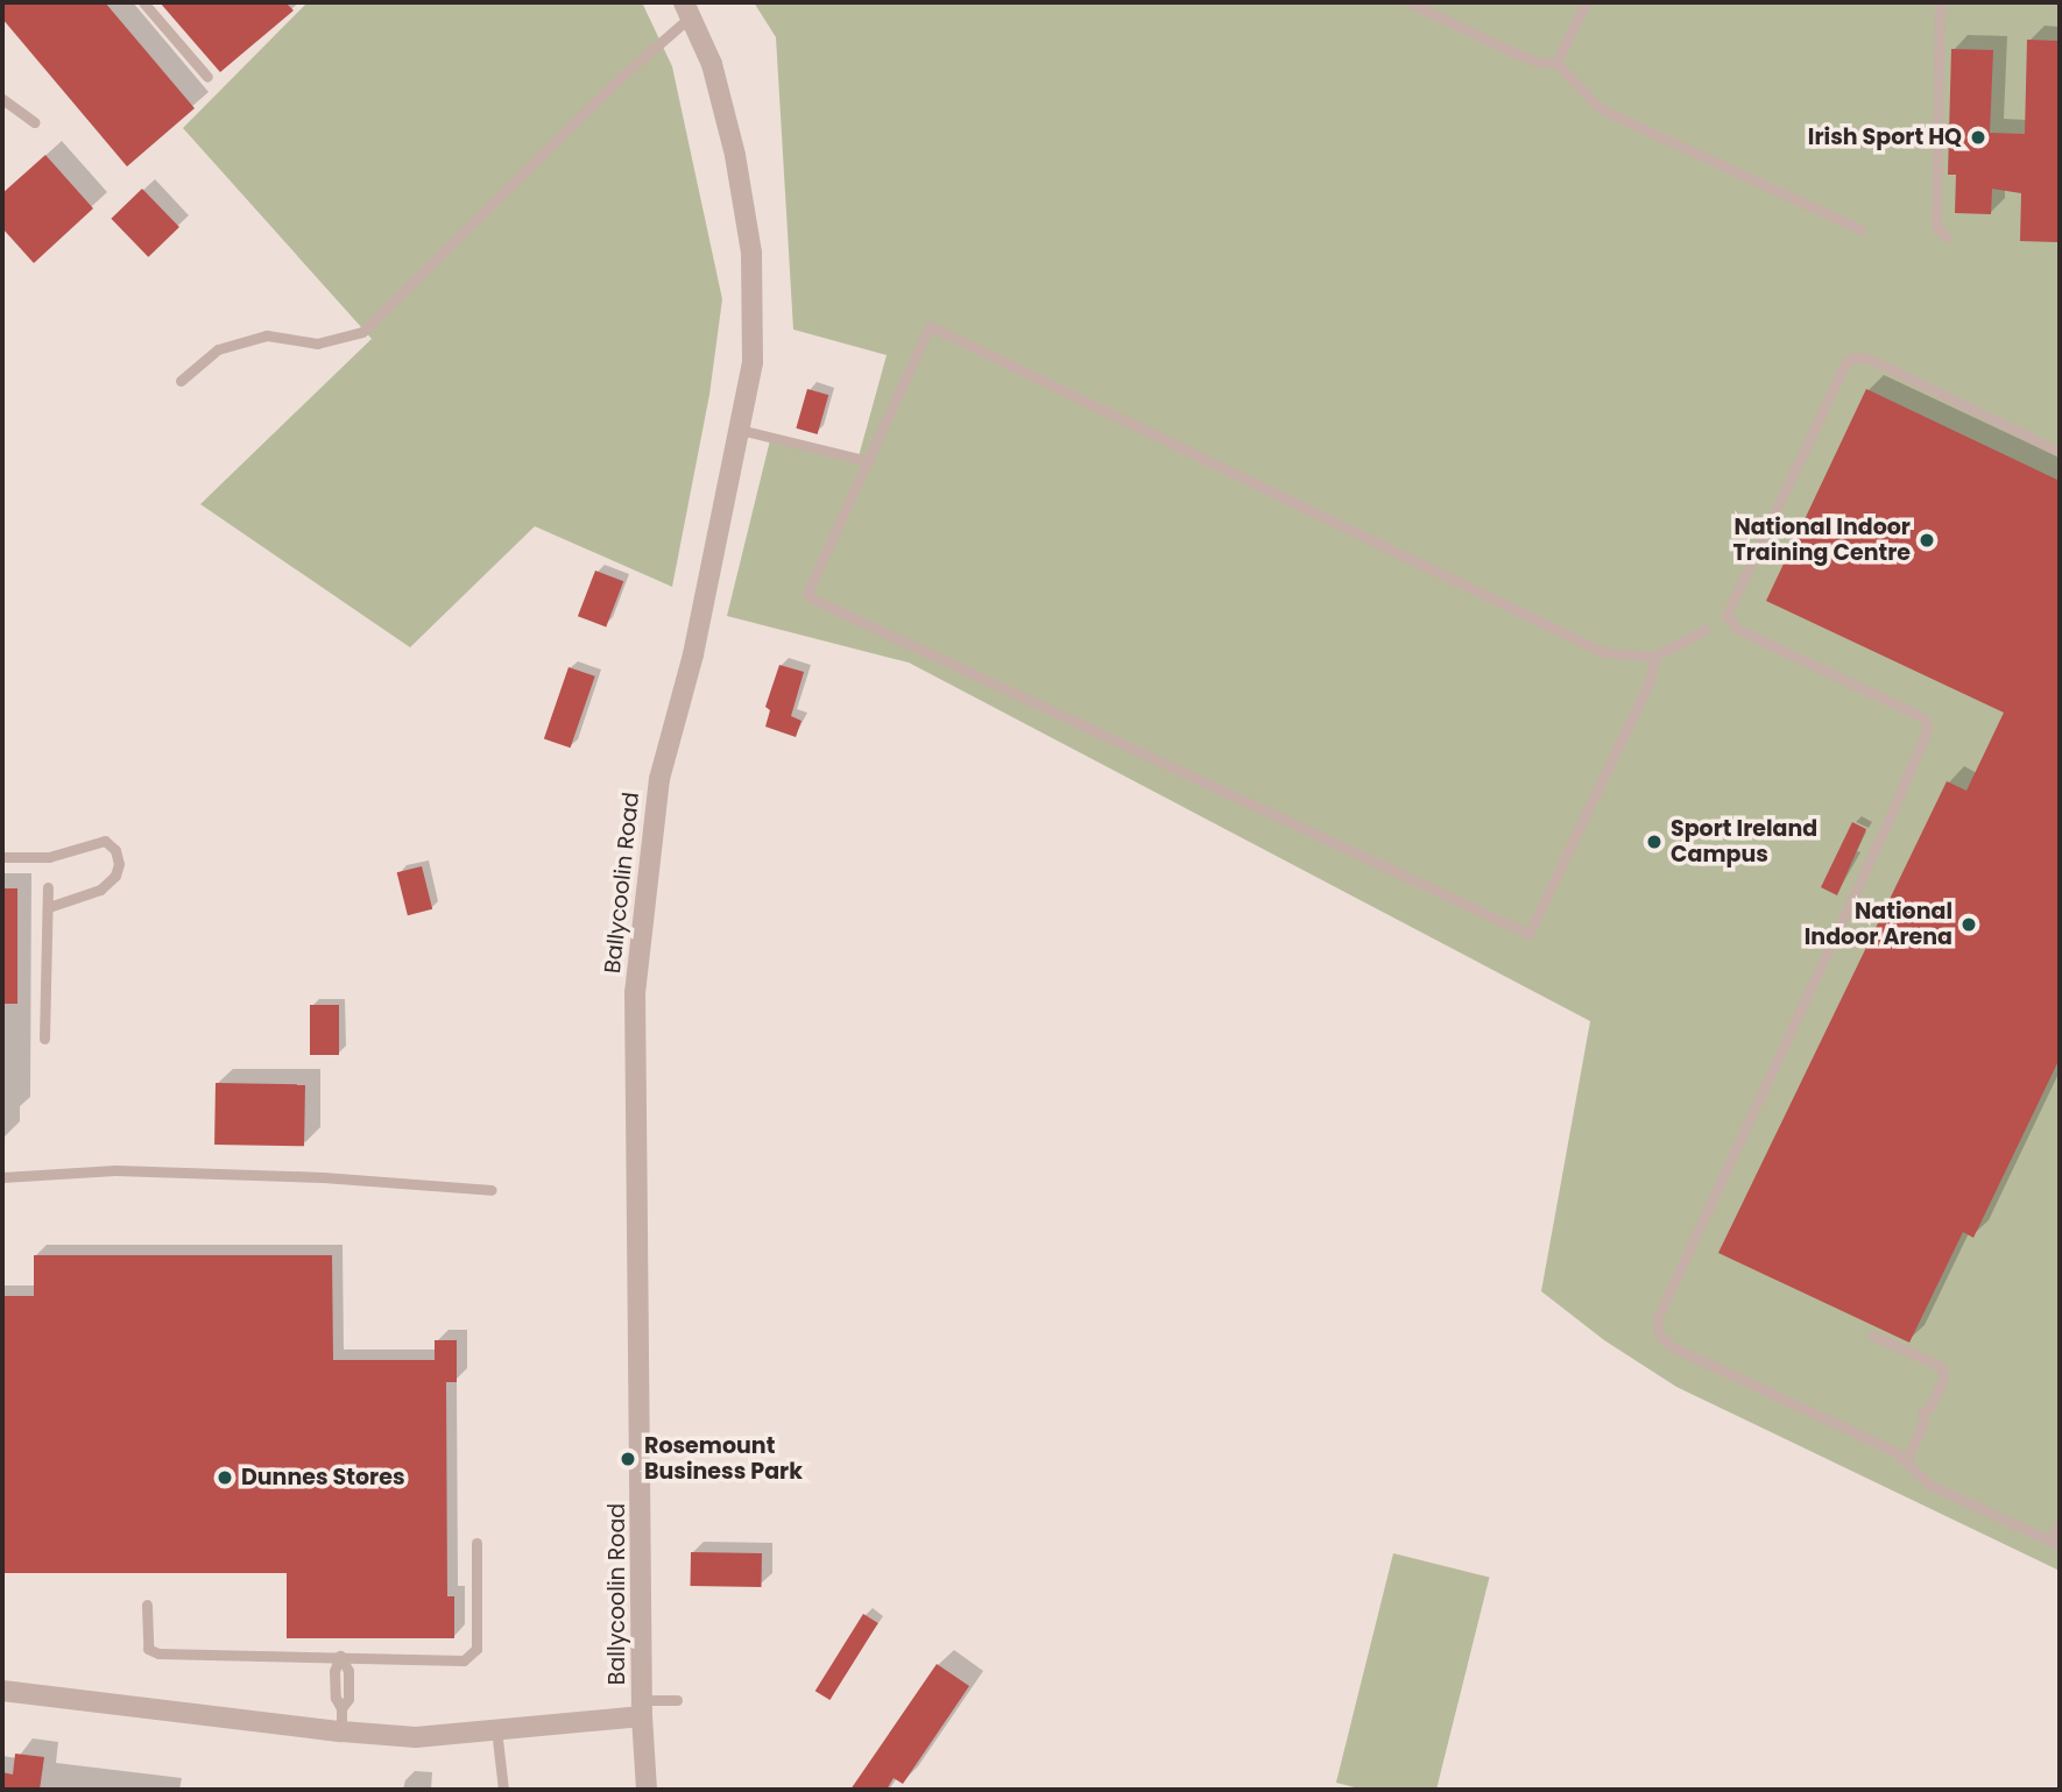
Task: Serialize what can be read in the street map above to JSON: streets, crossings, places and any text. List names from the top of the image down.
{
  "streets": {
    "street": ["Ballycoolin Road"]
  },
  "places": [
    "Irish Sport HQ",
    "National Indoor Training Centre",
    "Sport Ireland Campus",
    "National Indoor Arena",
    "Rosemount Business Park",
    "Dunnes Stores"
  ]
}
